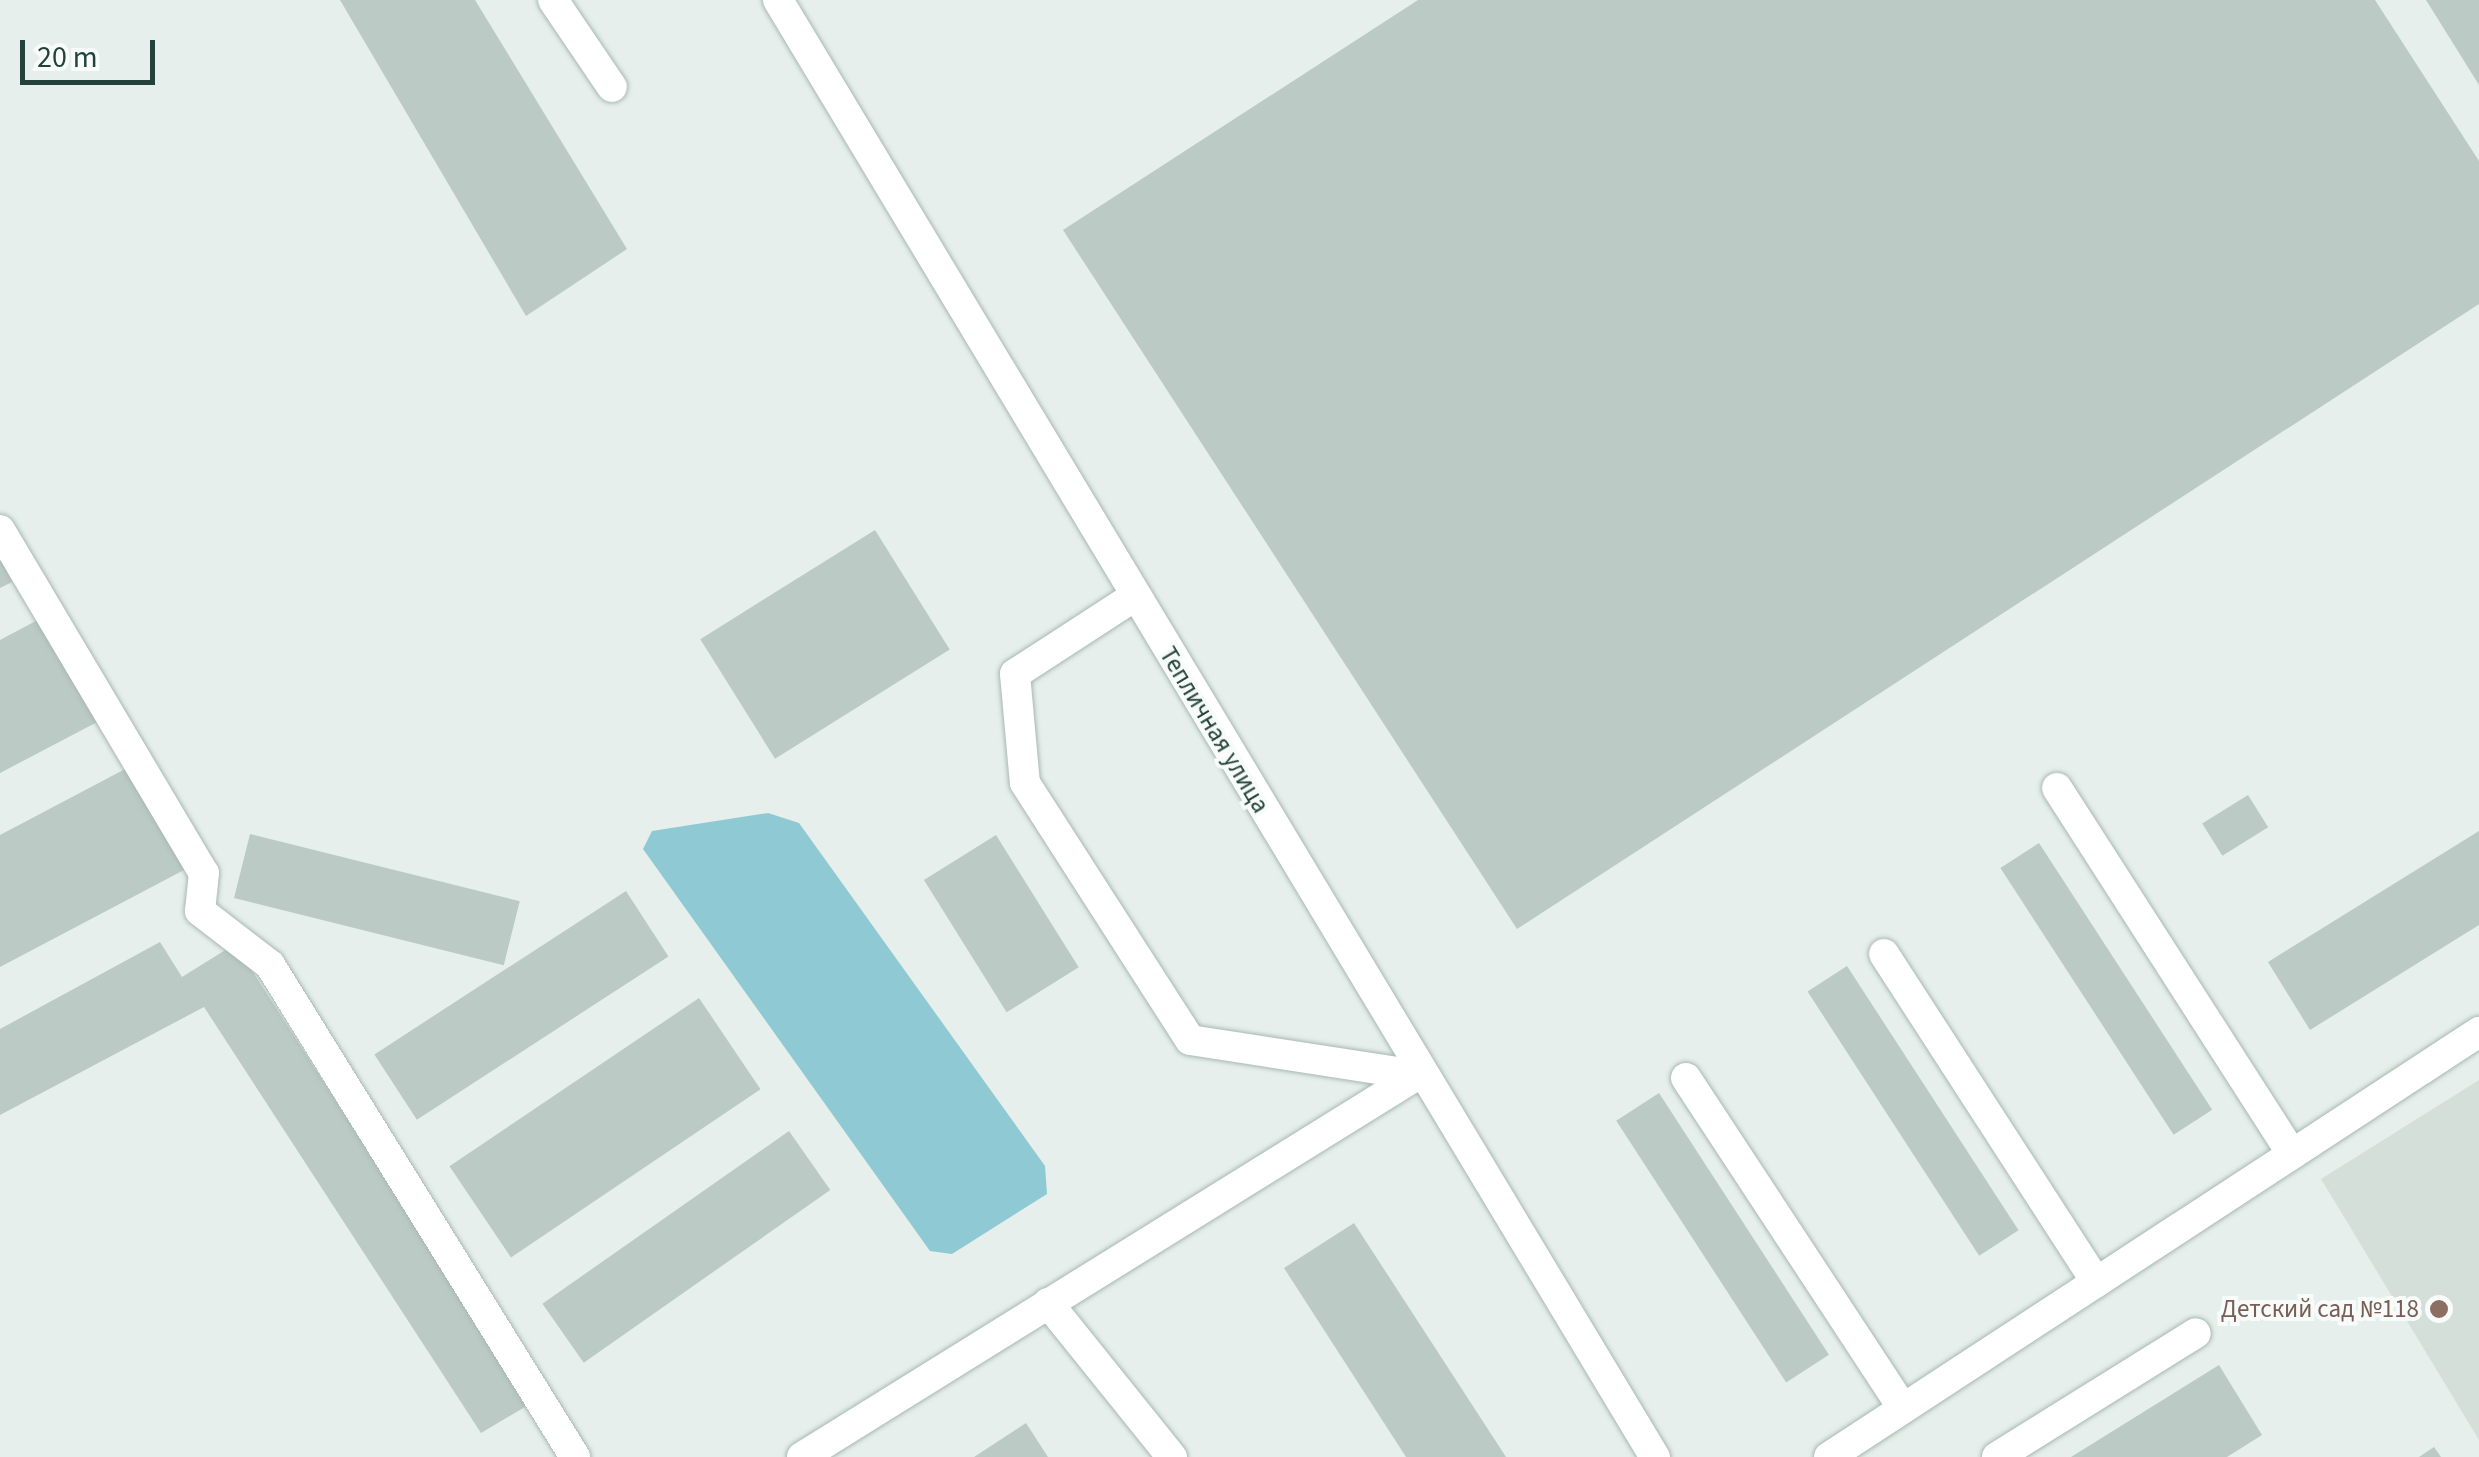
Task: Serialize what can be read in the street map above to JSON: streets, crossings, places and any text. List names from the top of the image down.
{
  "streets": {
    "street": ["Тепличная улица"]
  },
  "places": ["Детский сад №118"],
  "scale_bar": "20 m"
}
